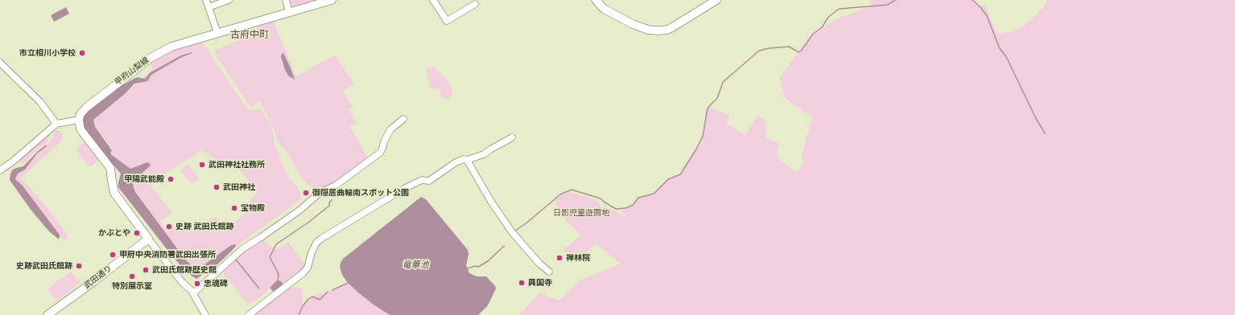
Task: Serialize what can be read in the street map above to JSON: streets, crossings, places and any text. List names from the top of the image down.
{
  "streets": {
    "main road": ["甲府山梨線", "武田通り"]
  },
  "districts": ["古府中町"],
  "water": ["竜華池"],
  "parks": ["日影児童遊園地"],
  "places": [
    "市立相川小学校",
    "武田神社社務所",
    "甲陽武能殿",
    "武田神社",
    "御隠居曲輪南スポット公園",
    "宝物殿",
    "史跡 武田氏館跡",
    "かぶとや",
    "甲府中央消防署武田出張所",
    "禅林院",
    "史跡武田氏館跡",
    "武田氏館跡歴史館",
    "特別展示室",
    "興国寺",
    "忠魂碑"
  ]
}
